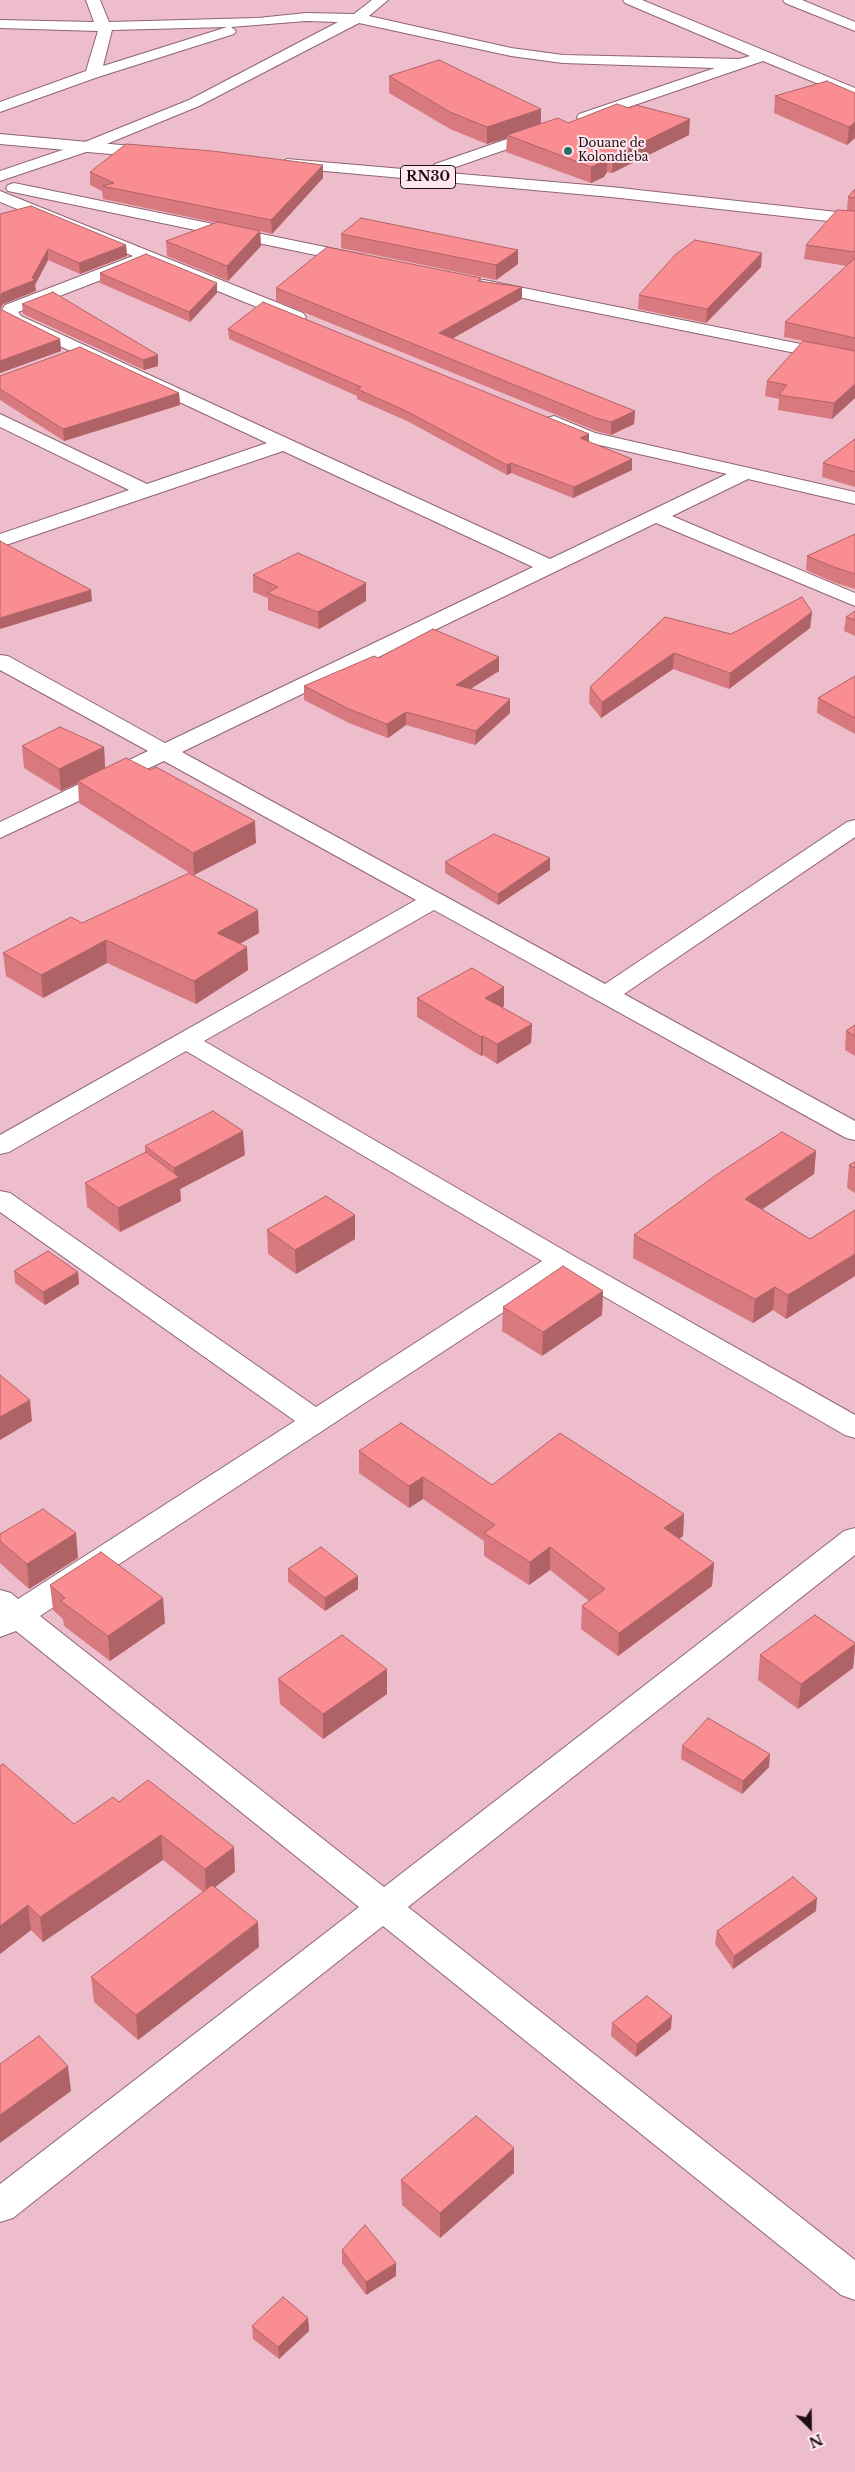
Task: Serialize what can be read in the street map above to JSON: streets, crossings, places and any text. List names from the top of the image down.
{
  "streets": {
    "street": ["RN30"]
  },
  "places": ["Douane de Kolondieba"],
  "north": "bottom right"
}
